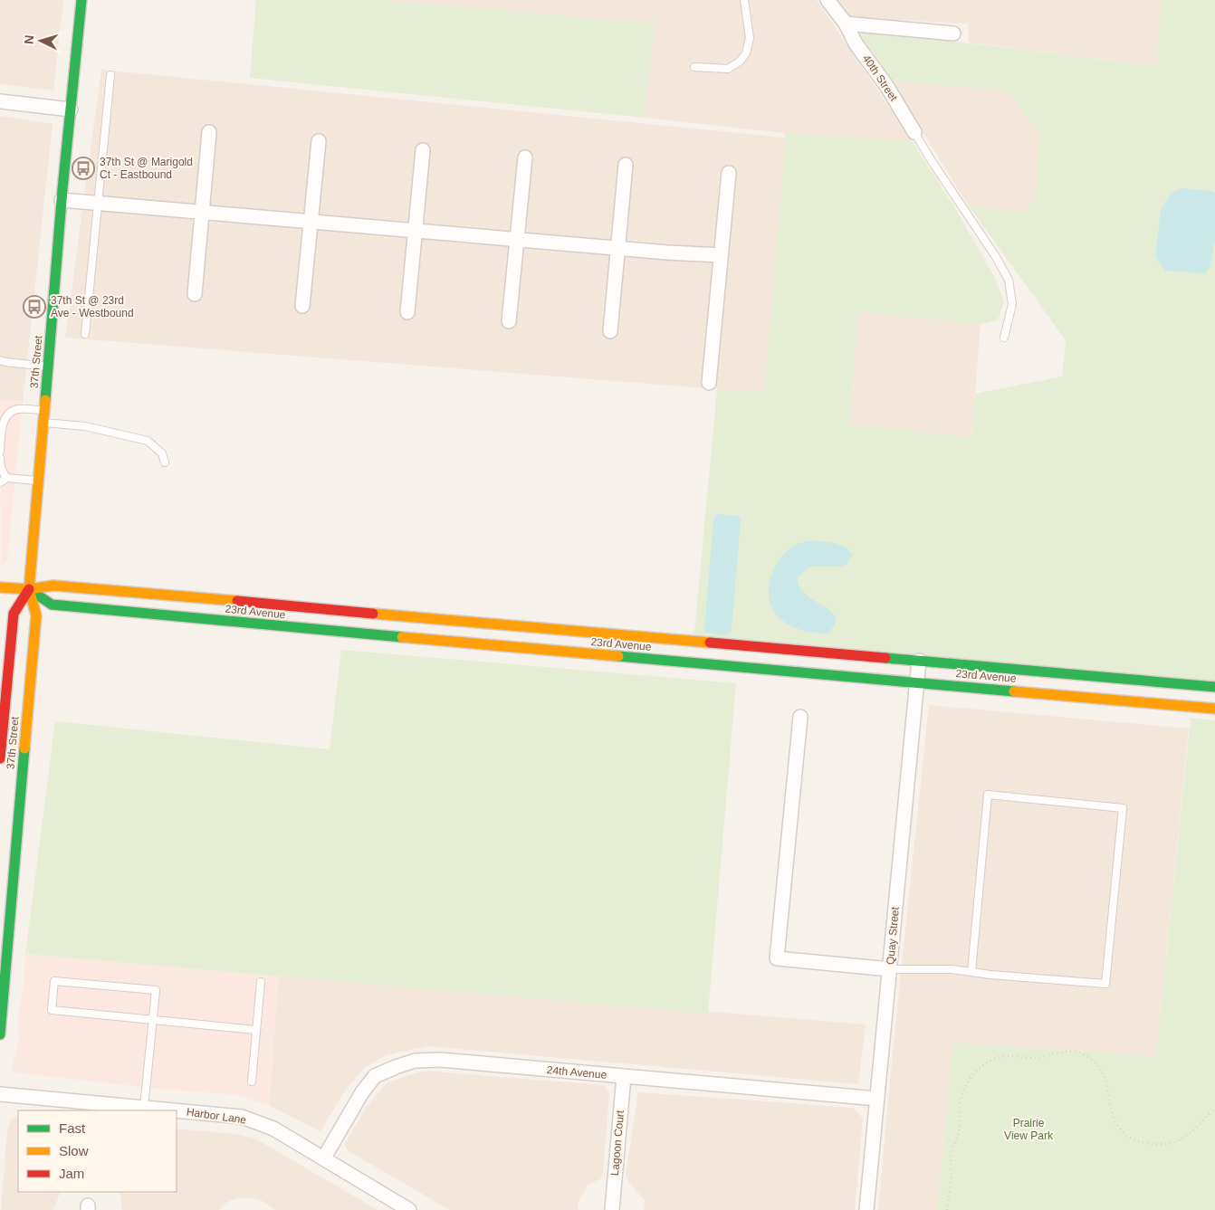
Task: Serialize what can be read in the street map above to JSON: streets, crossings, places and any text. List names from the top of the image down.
{
  "streets": {
    "main road": ["37th Street", "23rd Avenue"],
    "street": [
      "40th Street",
      "Quay Street",
      "24th Avenue",
      "Harbor Lane",
      "Lagoon Court"
    ]
  },
  "crossings": [
    ["37th Street", "23rd Avenue"],
    ["23rd Avenue", "Quay Street"],
    ["Quay Street", "24th Avenue"],
    ["24th Avenue", "Harbor Lane"],
    ["24th Avenue", "Lagoon Court"]
  ],
  "parks": ["Prairie View Park"],
  "places": {
    "bus stop": ["37th St @ Marigold Ct - Eastbound", "37th St @ 23rd Ave - Westbound"]
  },
  "legend": ["Fast", "Slow", "Jam"],
  "north": "left"
}
